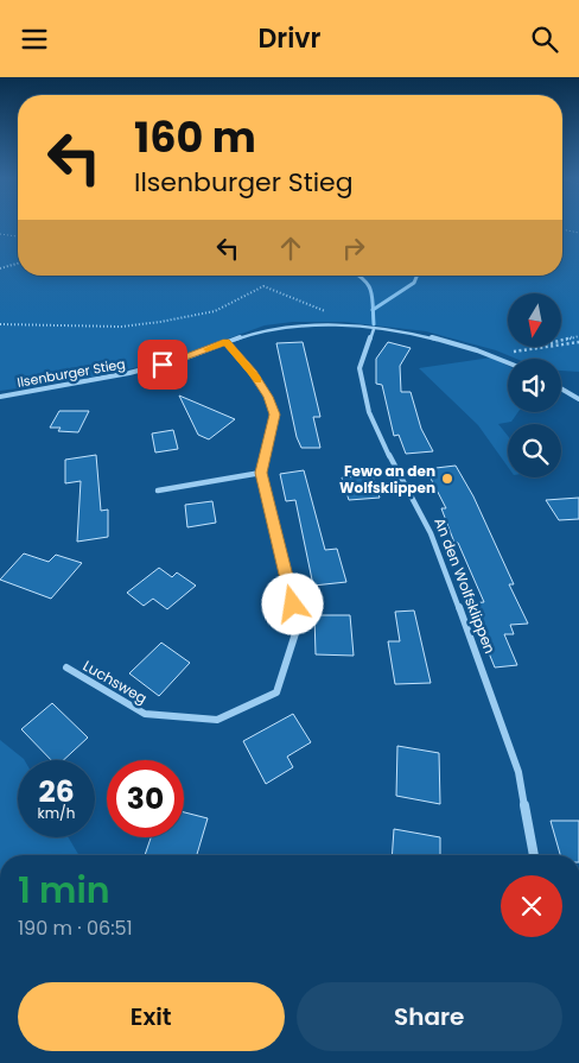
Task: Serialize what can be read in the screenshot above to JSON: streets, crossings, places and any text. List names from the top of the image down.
{
  "streets": {
    "street": ["Ilsenburger Stieg", "An den Wolfsklippen", "Luchsweg"]
  },
  "crossings": [
    ["Ilsenburger Stieg", "An den Wolfsklippen"],
    ["Ilsenburger Stieg", "Luchsweg"]
  ],
  "places": ["Fewo an den Wolfsklippen"],
  "north": "bottom",
  "page": {
    "header": "Drivr",
    "turn": ["160 m", "Ilsenburger Stieg"],
    "speed": "26 km/h",
    "limit": "30",
    "heading": ["1 min", "190 m · 06:51"],
    "buttons": ["Exit", "Share"]
  }
}
